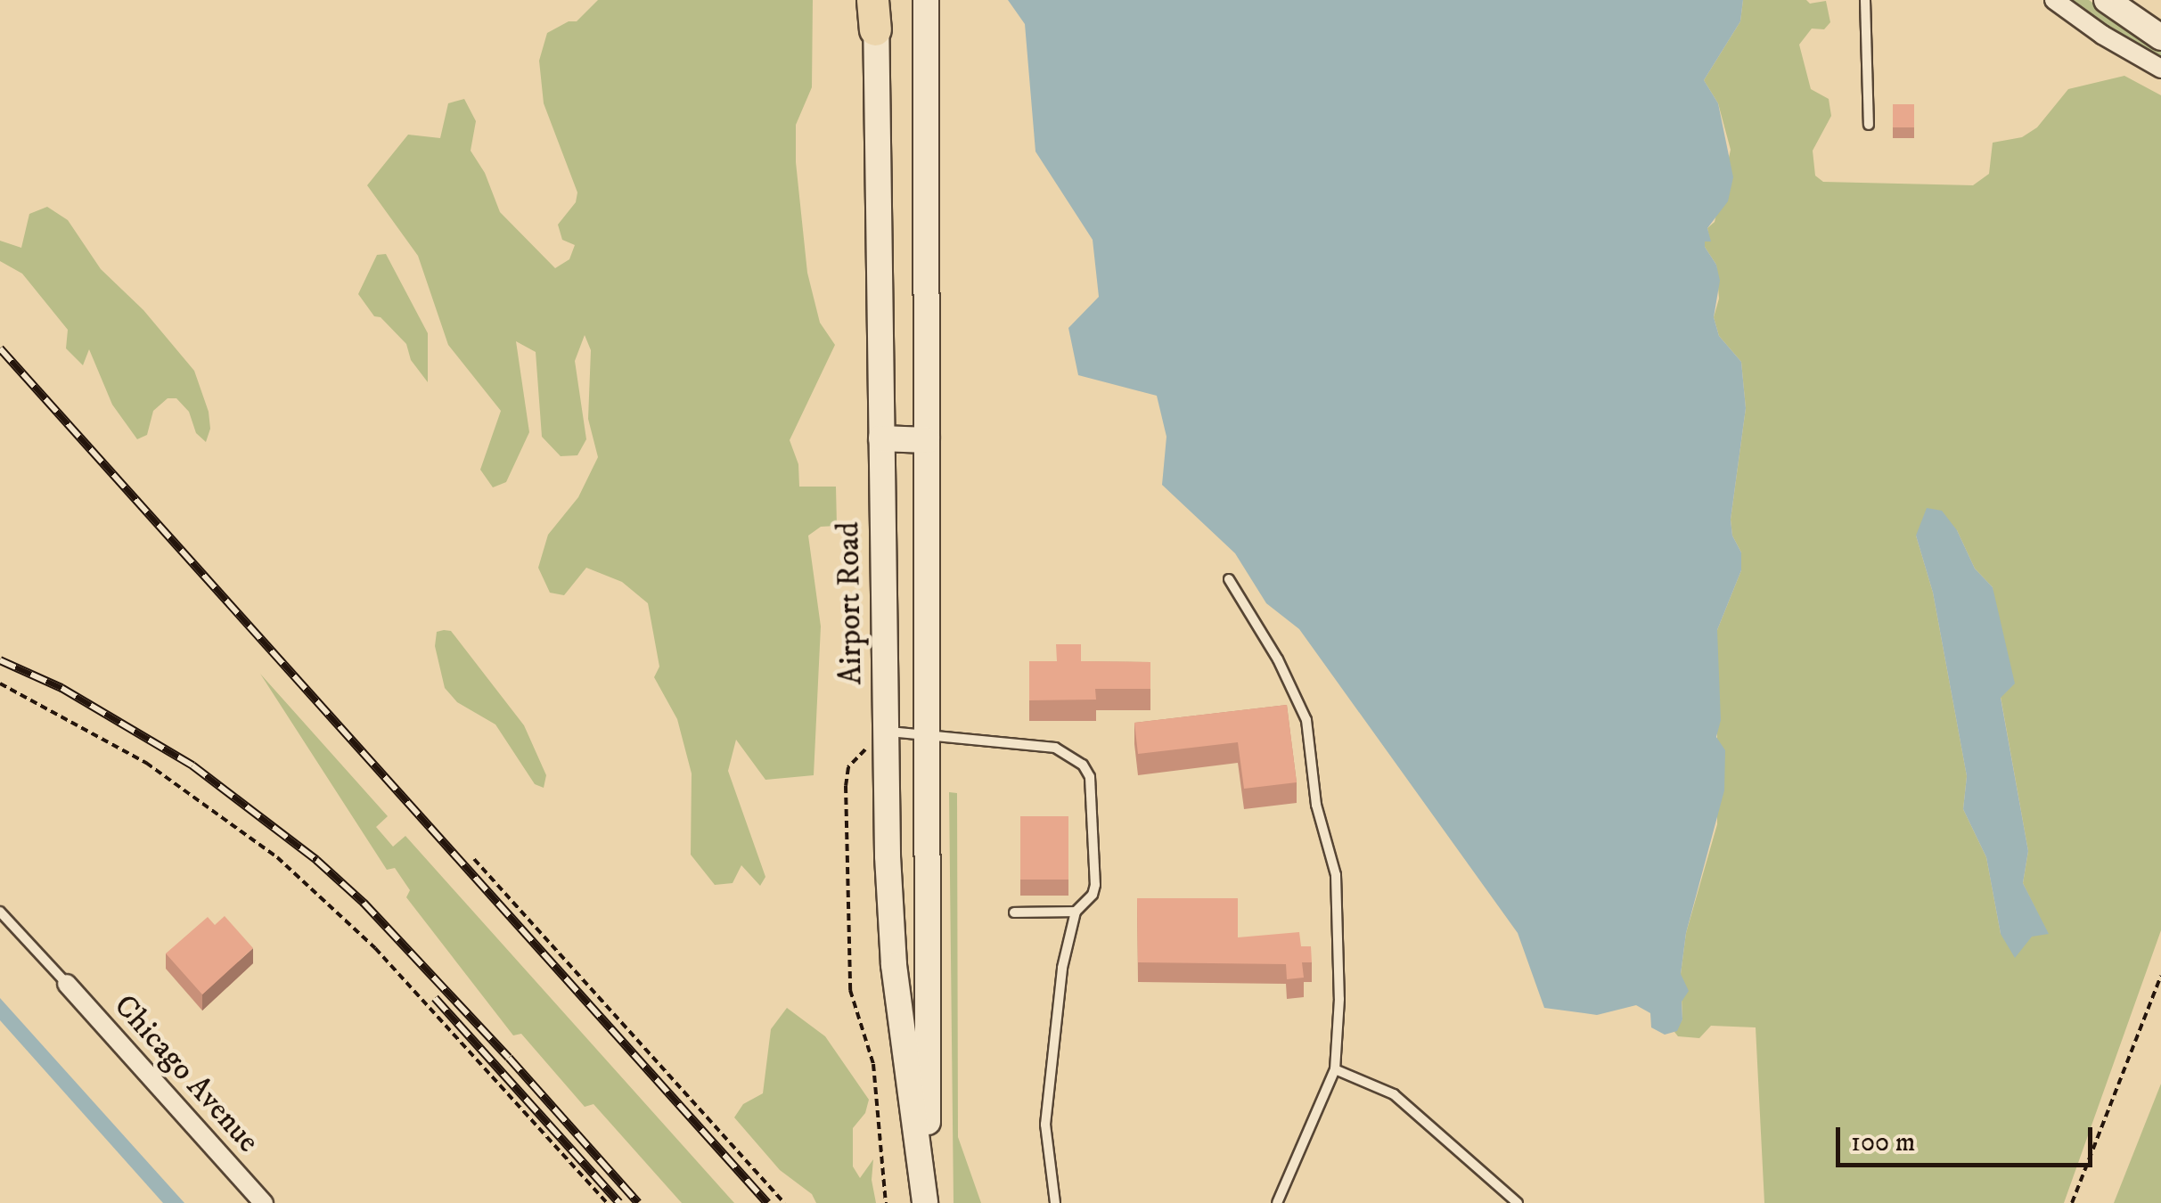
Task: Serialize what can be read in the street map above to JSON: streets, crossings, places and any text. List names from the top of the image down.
{
  "streets": {
    "main road": ["Airport Road"],
    "street": ["Chicago Avenue"]
  },
  "scale_bar": "100 m"
}
